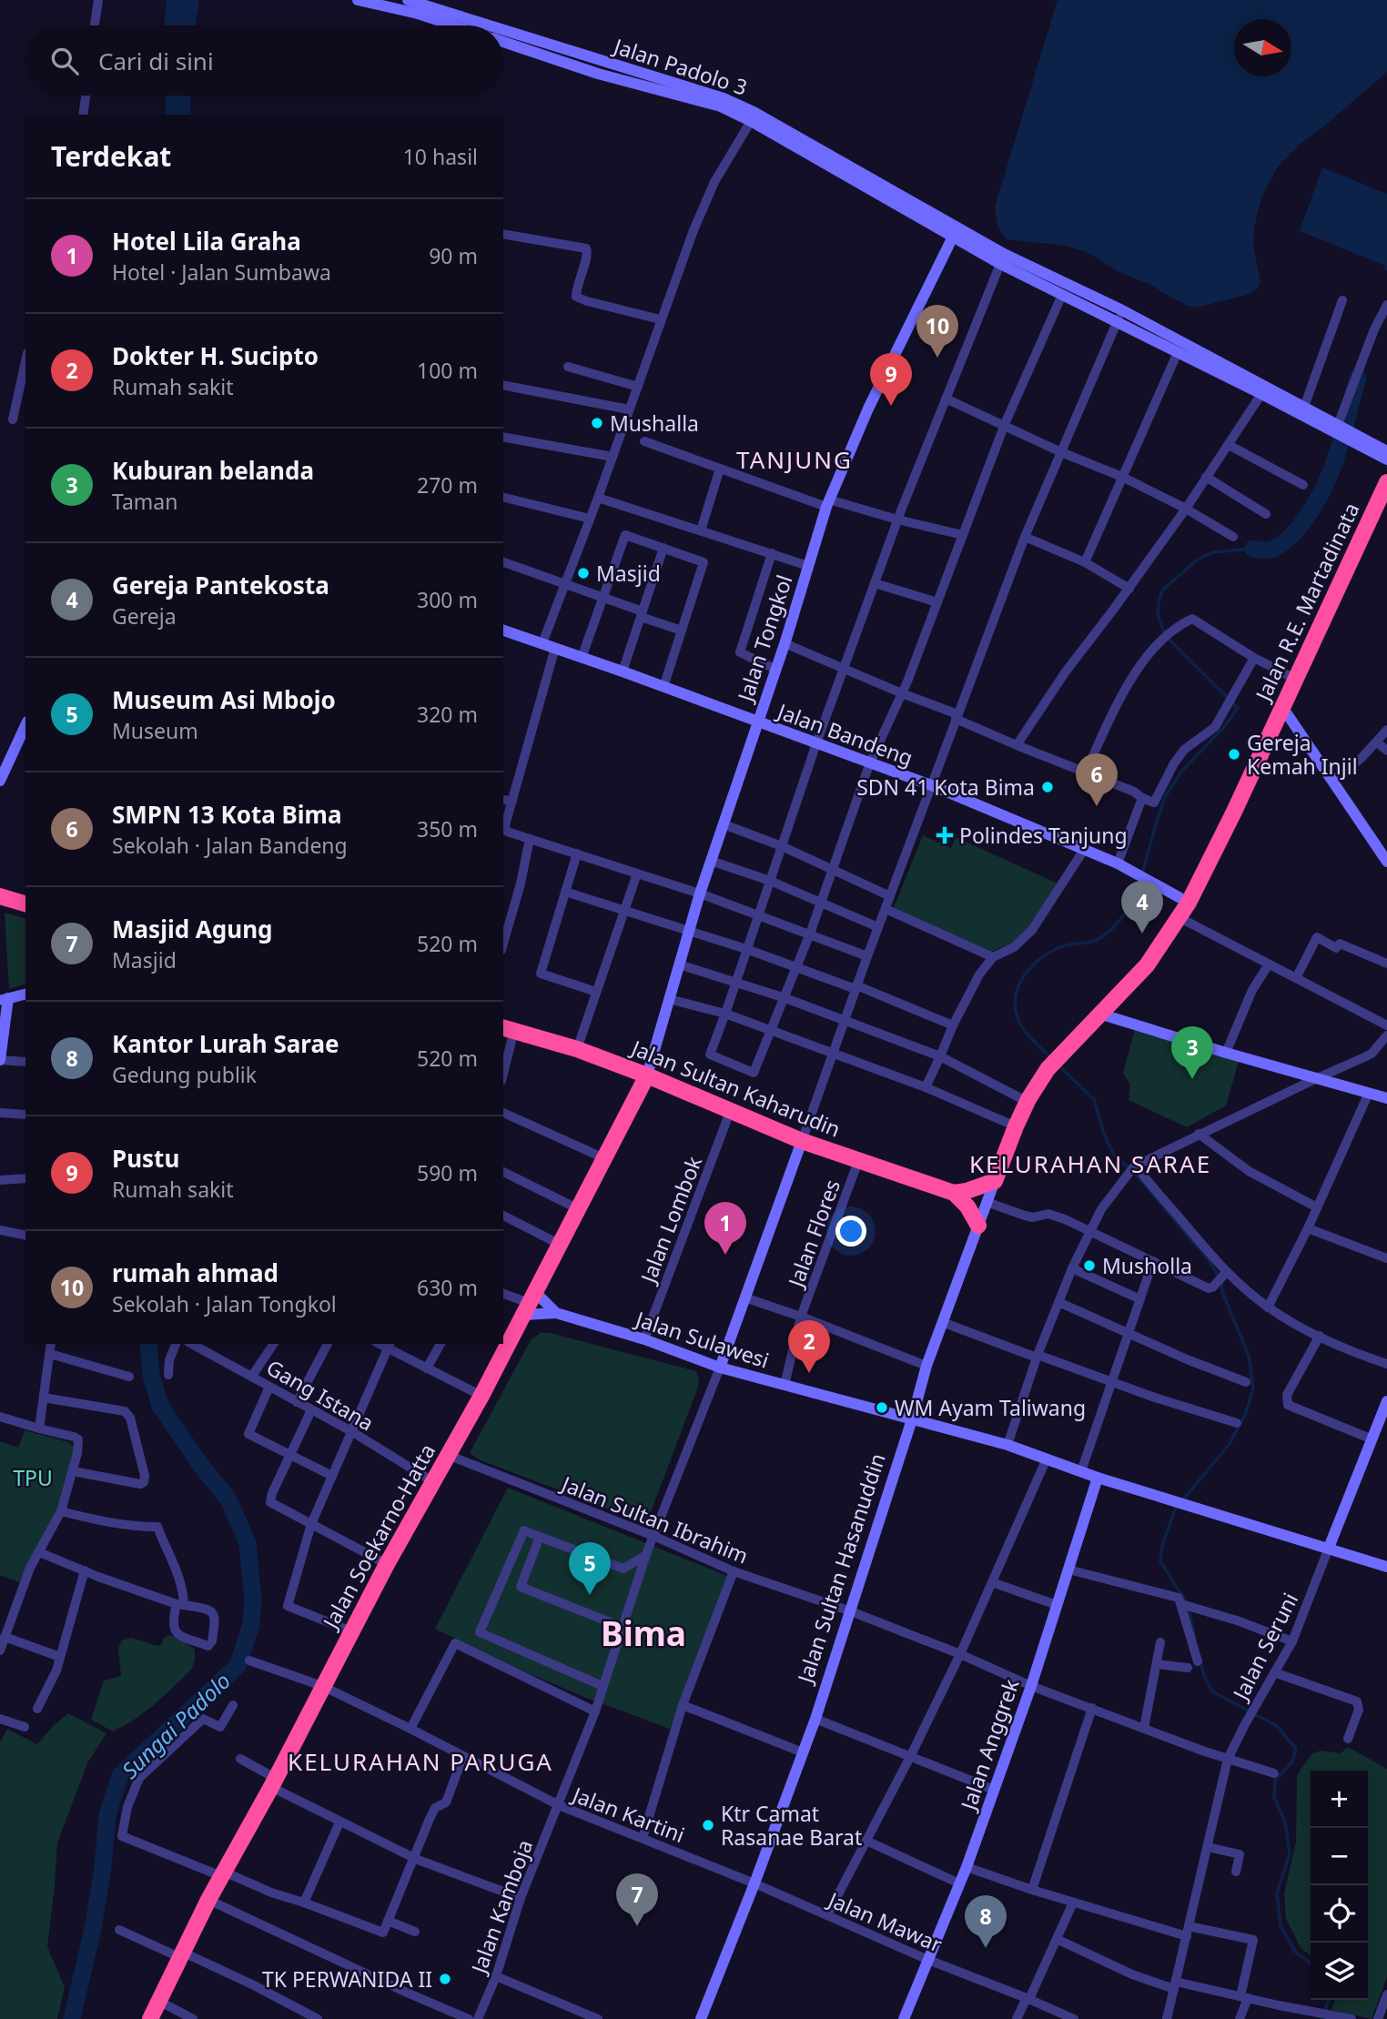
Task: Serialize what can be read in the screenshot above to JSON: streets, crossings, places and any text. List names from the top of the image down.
{
  "streets": {
    "highway": [
      "Jalan R.E. Martadinata",
      "Jalan Sultan Kaharudin",
      "Jalan Soekarno-Hatta",
      "Jalan Sultan Hasanuddin"
    ],
    "street": [
      "Jalan Padolo 3",
      "Jalan Tongkol",
      "Jalan Bandeng",
      "Jalan Lombok",
      "Jalan Flores",
      "Jalan Sulawesi",
      "Gang Istana",
      "Jalan Sultan Ibrahim",
      "Jalan Seruni",
      "Jalan Anggrek",
      "Jalan Kartini",
      "Jalan Kamboja",
      "Jalan Mawar"
    ]
  },
  "crossings": [
    ["Jalan Padolo 3", "Jalan Tongkol"],
    ["Jalan R.E. Martadinata", "Jalan Bandeng"],
    ["Jalan R.E. Martadinata", "Jalan Sultan Hasanuddin"],
    ["Jalan Tongkol", "Jalan Bandeng"],
    ["Jalan Tongkol", "Jalan Sultan Kaharudin"],
    ["Jalan Tongkol", "Jalan Soekarno-Hatta"],
    ["Jalan Sultan Kaharudin", "Jalan Lombok"],
    ["Jalan Sultan Kaharudin", "Jalan Flores"],
    ["Jalan Sultan Kaharudin", "Jalan Soekarno-Hatta"],
    ["Jalan Lombok", "Jalan Sulawesi"],
    ["Jalan Flores", "Jalan Sulawesi"],
    ["Jalan Sulawesi", "Jalan Soekarno-Hatta"],
    ["Jalan Sulawesi", "Jalan Sultan Hasanuddin"],
    ["Jalan Sulawesi", "Jalan Seruni"],
    ["Jalan Sulawesi", "Jalan Anggrek"],
    ["Jalan Sulawesi", "Jalan Kamboja"],
    ["Gang Istana", "Jalan Soekarno-Hatta"],
    ["Jalan Sultan Ibrahim", "Jalan Soekarno-Hatta"],
    ["Jalan Sultan Ibrahim", "Jalan Sultan Hasanuddin"],
    ["Jalan Sultan Ibrahim", "Jalan Seruni"],
    ["Jalan Sultan Ibrahim", "Jalan Anggrek"],
    ["Jalan Sultan Ibrahim", "Jalan Kamboja"],
    ["Jalan Soekarno-Hatta", "Jalan Kartini"],
    ["Jalan Sultan Hasanuddin", "Jalan Kartini"],
    ["Jalan Sultan Hasanuddin", "Jalan Mawar"],
    ["Jalan Anggrek", "Jalan Mawar"],
    ["Jalan Kartini", "Jalan Kamboja"],
    ["Jalan Kartini", "Jalan Mawar"]
  ],
  "districts": [
    "TANJUNG",
    "KELURAHAN SARAE",
    "Bima",
    "KELURAHAN PARUGA"
  ],
  "water": ["Sungai Padolo"],
  "parks": ["TPU"],
  "places": {
    "other": [
      "Mushalla",
      "Masjid",
      "Gereja Kemah Injil",
      "SDN 41 Kota Bima",
      "Musholla",
      "WM Ayam Taliwang",
      "Ktr Camat Rasanae Barat",
      "TK PERWANIDA II"
    ],
    "health": ["Polindes Tanjung"]
  },
  "north": "right",
  "page": {
    "search": "Cari di sini",
    "heading": ["Terdekat", "10 hasil"],
    "list": [
      {
        "mark": "1",
        "name": "Hotel Lila Graha",
        "note": "Hotel · Jalan Sumbawa",
        "value": "90 m"
      },
      {
        "mark": "2",
        "name": "Dokter H. Sucipto",
        "note": "Rumah sakit",
        "value": "100 m"
      },
      {
        "mark": "3",
        "name": "Kuburan belanda",
        "note": "Taman",
        "value": "270 m"
      },
      {
        "mark": "4",
        "name": "Gereja Pantekosta",
        "note": "Gereja",
        "value": "300 m"
      },
      {
        "mark": "5",
        "name": "Museum Asi Mbojo",
        "note": "Museum",
        "value": "320 m"
      },
      {
        "mark": "6",
        "name": "SMPN 13 Kota Bima",
        "note": "Sekolah · Jalan Bandeng",
        "value": "350 m"
      },
      {
        "mark": "7",
        "name": "Masjid Agung",
        "note": "Masjid",
        "value": "520 m"
      },
      {
        "mark": "8",
        "name": "Kantor Lurah Sarae",
        "note": "Gedung publik",
        "value": "520 m"
      },
      {
        "mark": "9",
        "name": "Pustu",
        "note": "Rumah sakit",
        "value": "590 m"
      },
      {
        "mark": "10",
        "name": "rumah ahmad",
        "note": "Sekolah · Jalan Tongkol",
        "value": "630 m"
      }
    ],
    "pins": [
      "10",
      "9",
      "6",
      "4",
      "3",
      "1",
      "2",
      "5",
      "7",
      "8"
    ],
    "map_buttons": ["+", "−"]
  }
}
